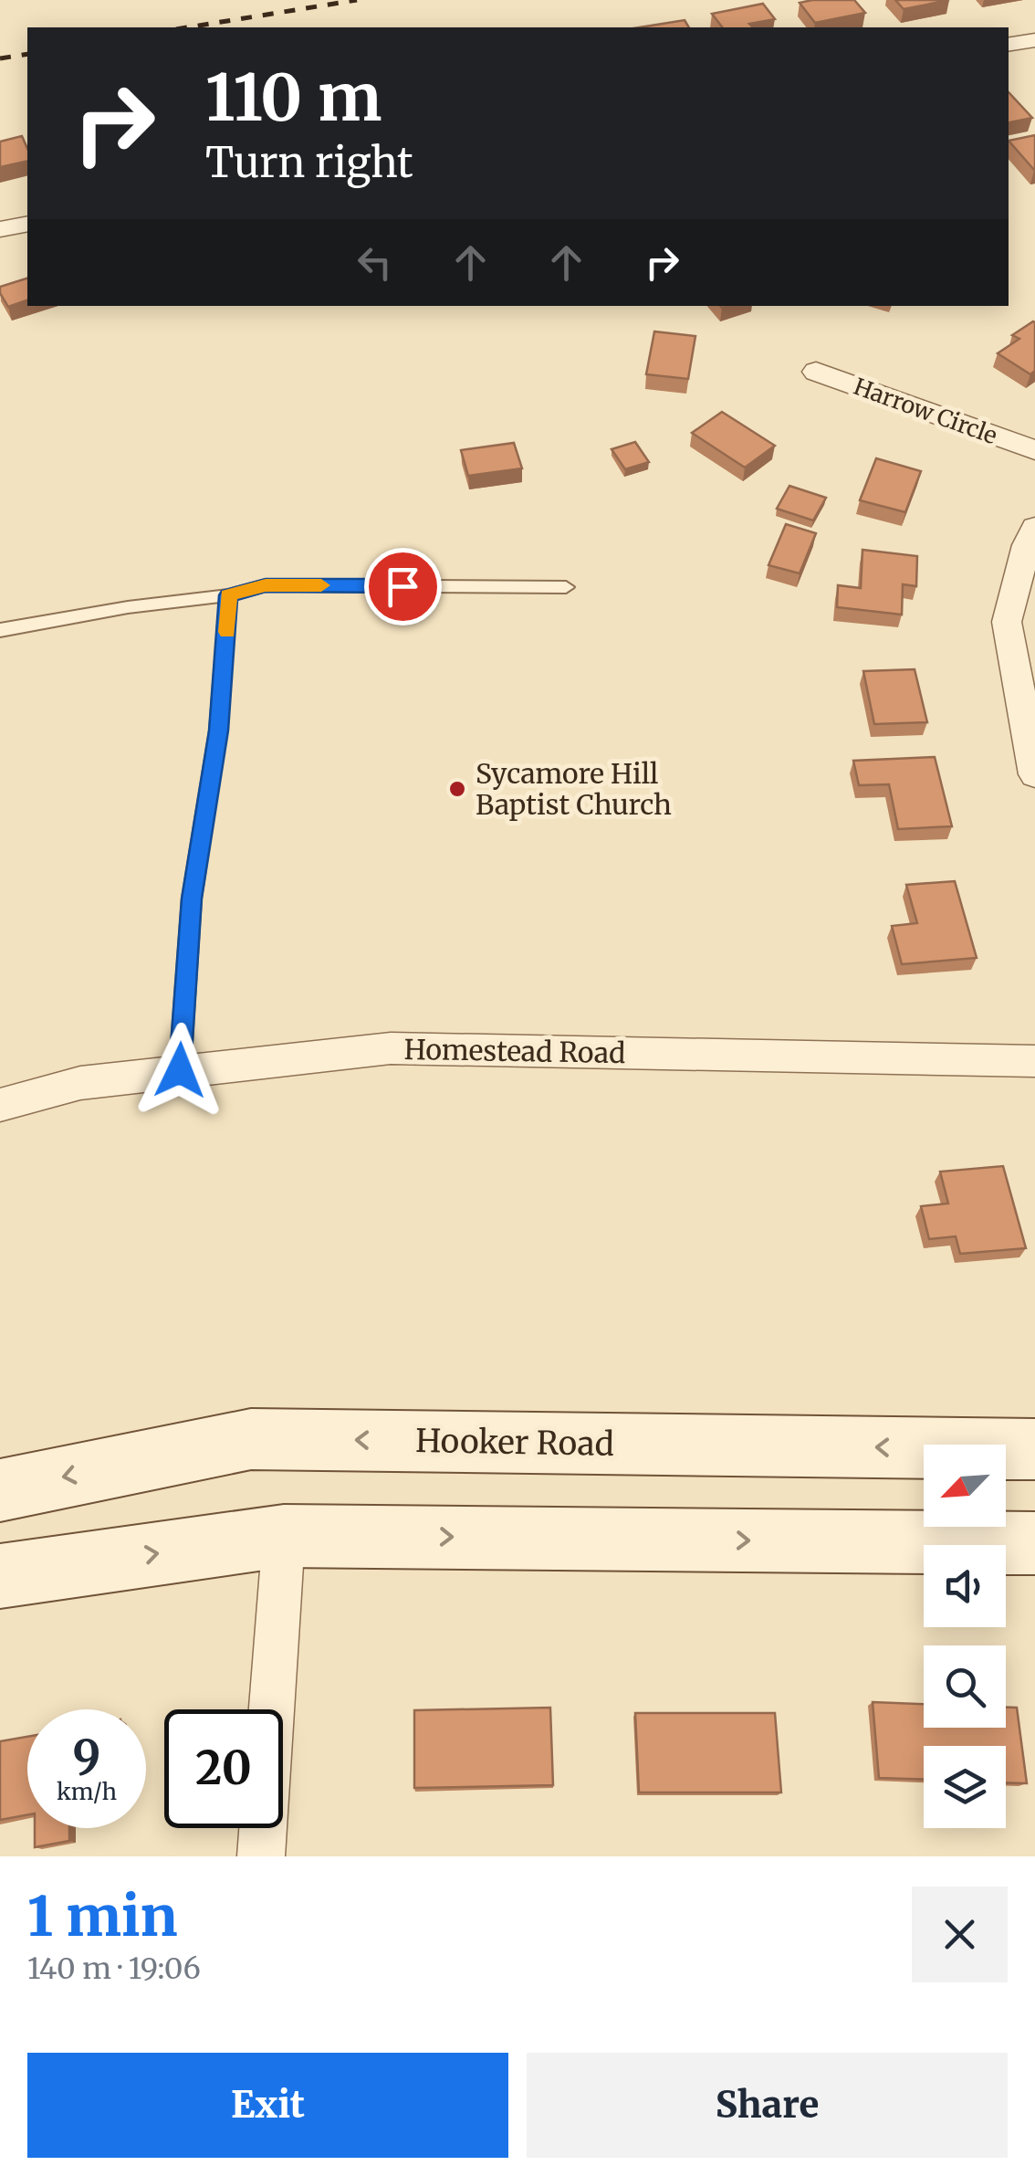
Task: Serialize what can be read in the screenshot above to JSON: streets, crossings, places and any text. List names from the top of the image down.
{
  "streets": {
    "main road": ["Hooker Road"],
    "street": ["Harrow Circle", "Homestead Road"]
  },
  "places": ["Sycamore Hill Baptist Church"],
  "north": "bottom left",
  "page": {
    "turn": ["110 m", "Turn right"],
    "speed": "9 km/h",
    "limit": "20",
    "heading": ["1 min", "140 m · 19:06"],
    "buttons": ["Exit", "Share"]
  }
}
